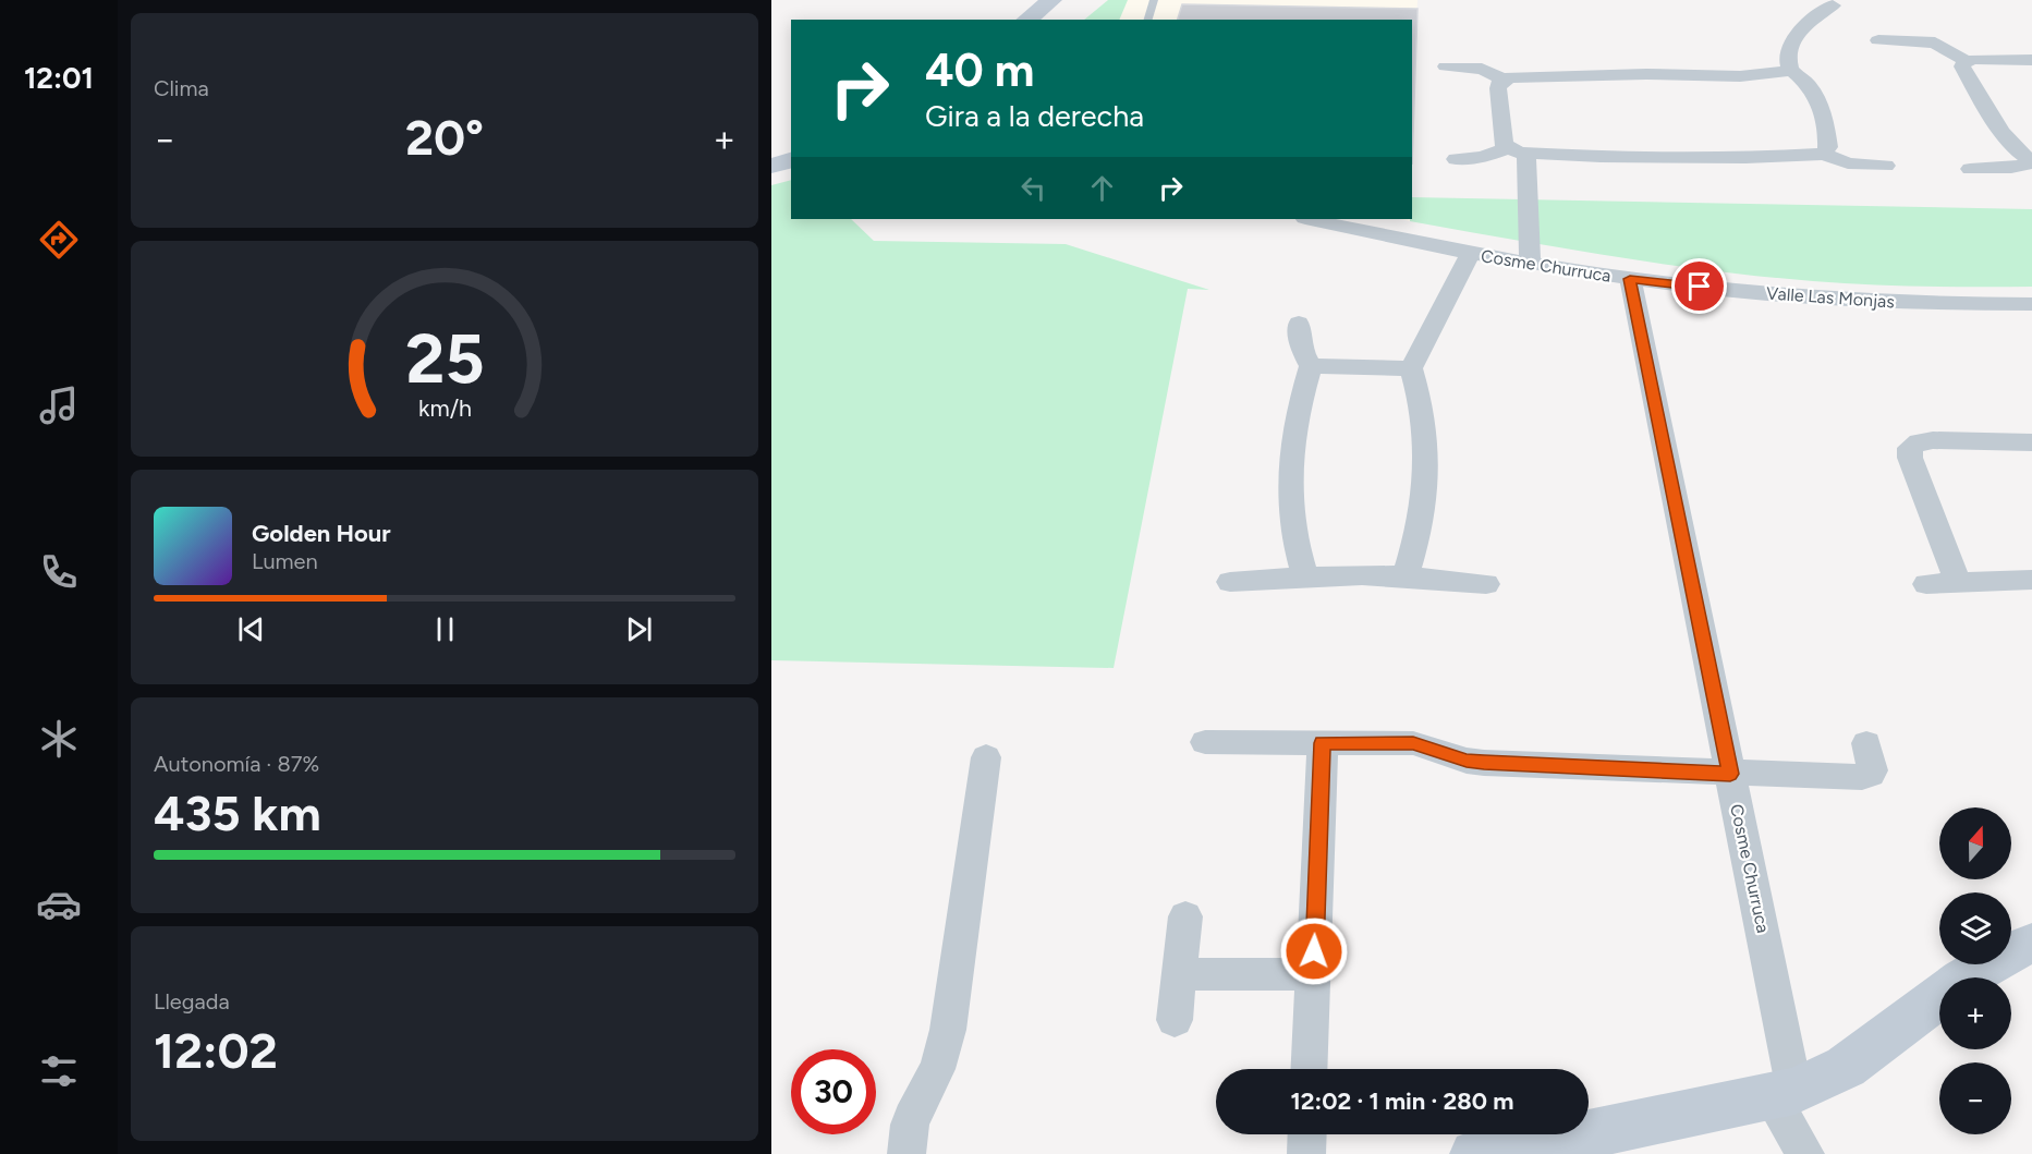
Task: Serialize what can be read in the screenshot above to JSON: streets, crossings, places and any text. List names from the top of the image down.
{
  "streets": {
    "street": ["Cosme Churruca", "Valle Las Monjas"]
  },
  "crossings": [
    ["Cosme Churruca", "Valle Las Monjas"]
  ],
  "north": "top",
  "page": {
    "tabs": "12:01",
    "tile": [
      "Clima",
      ["Autonomía · 87%", "435 km"],
      ["Llegada", "12:02"]
    ],
    "turn": ["40 m", "Gira a la derecha"],
    "heat": ["−", "20°", "+"],
    "song": ["Golden Hour", "Lumen"],
    "map_buttons": ["+", "−"],
    "limit": "30",
    "trip": "12:02 · 1 min · 280 m",
    "gauge": ["25", "km/h"]
  }
}
